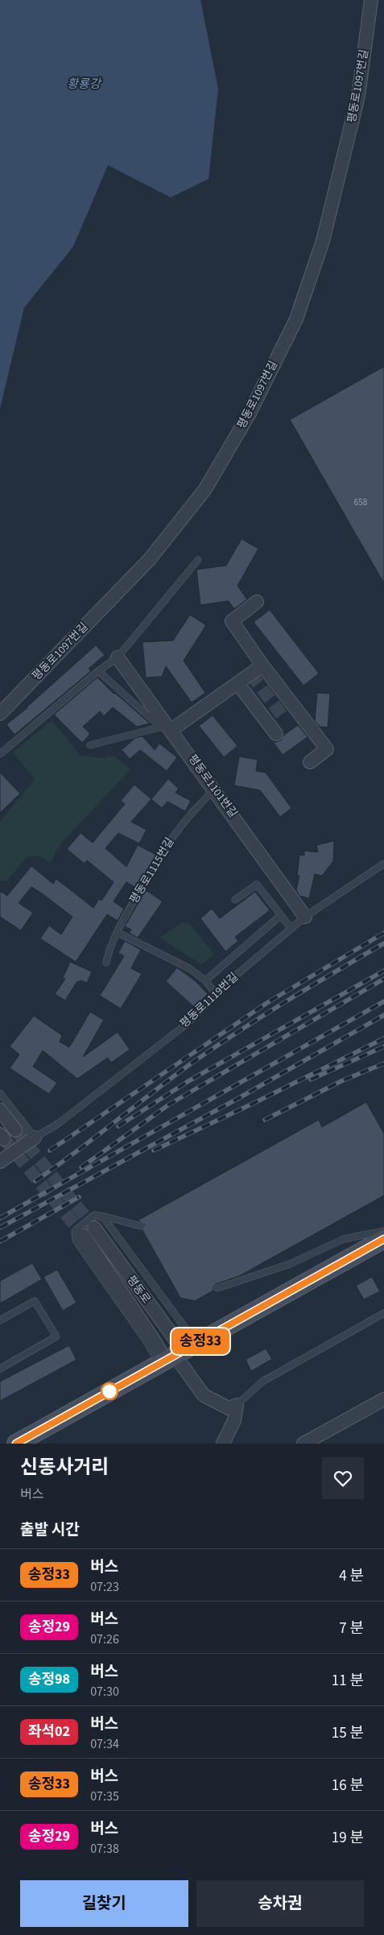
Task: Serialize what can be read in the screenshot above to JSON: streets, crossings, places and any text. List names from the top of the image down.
{
  "streets": {
    "street": ["평동로1097번길", "평동로1101번길", "평동로"],
    "lane": ["평동로1115번길", "평동로1119번길"]
  },
  "crossings": [
    ["평동로1101번길", "평동로1115번길"],
    ["평동로1101번길", "평동로1119번길"]
  ],
  "water": ["황룡강"],
  "lines": ["bus line 송정33"],
  "house_numbers": ["658"],
  "page": {
    "on_map": "송정33",
    "heading": [
      ["신동사거리", "버스"],
      "출발 시간"
    ],
    "list": [
      {
        "mark": "송정33",
        "name": "버스",
        "note": "07:23",
        "value": "4 분"
      },
      {
        "mark": "송정29",
        "name": "버스",
        "note": "07:26",
        "value": "7 분"
      },
      {
        "mark": "송정98",
        "name": "버스",
        "note": "07:30",
        "value": "11 분"
      },
      {
        "mark": "좌석02",
        "name": "버스",
        "note": "07:34",
        "value": "15 분"
      },
      {
        "mark": "송정33",
        "name": "버스",
        "note": "07:35",
        "value": "16 분"
      },
      {
        "mark": "송정29",
        "name": "버스",
        "note": "07:38",
        "value": "19 분"
      }
    ],
    "buttons": ["길찾기", "승차권"]
  }
}
